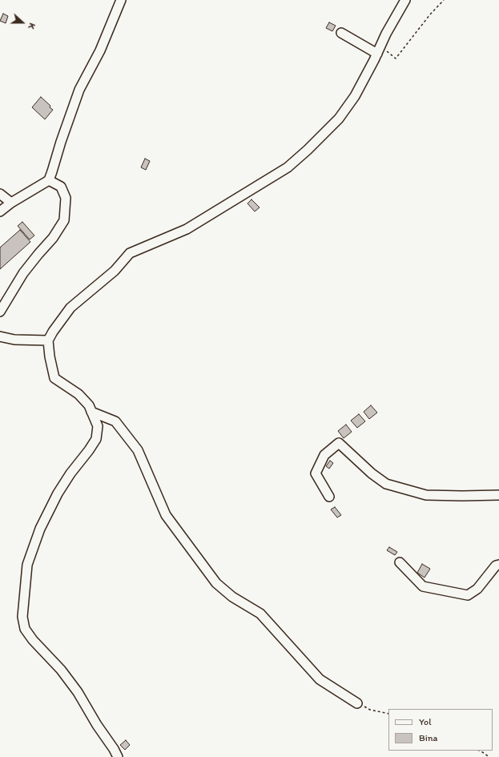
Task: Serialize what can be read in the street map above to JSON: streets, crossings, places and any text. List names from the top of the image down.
{
  "legend": ["Yol", "Bina"],
  "north": "right"
}
